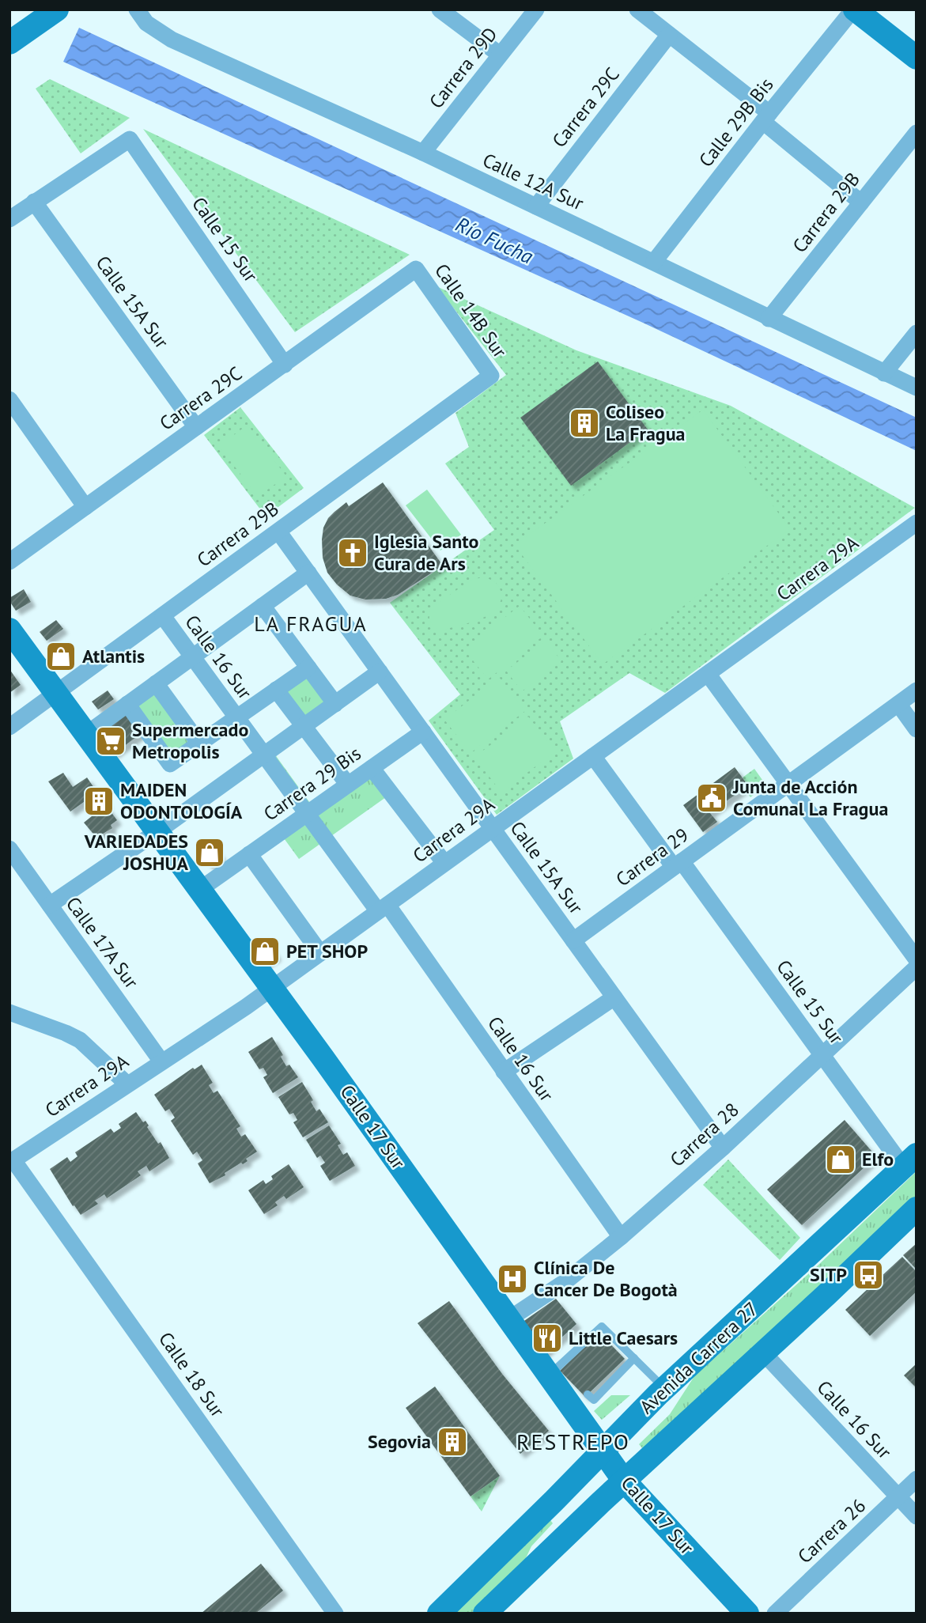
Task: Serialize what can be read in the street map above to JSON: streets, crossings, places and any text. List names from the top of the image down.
{
  "streets": {
    "main road": ["Calle 17 Sur", "Avenida Carrera 27"],
    "street": [
      "Carrera 29D",
      "Carrera 29C",
      "Calle 29B Bis",
      "Calle 12A Sur",
      "Carrera 29B",
      "Calle 15 Sur",
      "Calle 15A Sur",
      "Calle 14B Sur",
      "Carrera 29A",
      "Calle 16 Sur",
      "Carrera 29 Bis",
      "Carrera 29",
      "Calle 17A Sur",
      "Carrera 28",
      "Calle 18 Sur",
      "Carrera 26"
    ]
  },
  "crossings": [
    ["Carrera 29D", "Calle 12A Sur"],
    ["Carrera 29C", "Calle 12A Sur"],
    ["Carrera 29C", "Calle 15 Sur"],
    ["Carrera 29C", "Calle 15A Sur"],
    ["Carrera 29C", "Calle 14B Sur"],
    ["Calle 29B Bis", "Calle 12A Sur"],
    ["Calle 12A Sur", "Carrera 29B"],
    ["Carrera 29B", "Calle 15A Sur"],
    ["Carrera 29B", "Calle 14B Sur"],
    ["Carrera 29B", "Calle 16 Sur"],
    ["Carrera 29B", "Calle 17 Sur"],
    ["Calle 15 Sur", "Calle 15A Sur"],
    ["Calle 15 Sur", "Carrera 29A"],
    ["Calle 15 Sur", "Carrera 29"],
    ["Calle 15 Sur", "Carrera 28"],
    ["Calle 15 Sur", "Avenida Carrera 27"],
    ["Calle 15A Sur", "Carrera 29A"],
    ["Calle 15A Sur", "Carrera 29 Bis"],
    ["Calle 15A Sur", "Carrera 29"],
    ["Calle 15A Sur", "Carrera 28"],
    ["Carrera 29A", "Calle 16 Sur"],
    ["Carrera 29A", "Calle 17A Sur"],
    ["Carrera 29A", "Calle 17 Sur"],
    ["Carrera 29A", "Calle 18 Sur"],
    ["Calle 16 Sur", "Carrera 29 Bis"],
    ["Calle 16 Sur", "Carrera 28"],
    ["Calle 16 Sur", "Avenida Carrera 27"],
    ["Calle 16 Sur", "Carrera 26"],
    ["Carrera 29 Bis", "Calle 17 Sur"],
    ["Calle 17 Sur", "Carrera 28"],
    ["Calle 17 Sur", "Avenida Carrera 27"]
  ],
  "districts": ["LA FRAGUA", "RESTREPO"],
  "water": ["Río Fucha"],
  "places": {
    "building": ["Coliseo La Fragua", "MAIDEN ODONTOLOGÍA", "Segovia"],
    "church": ["Iglesia Santo Cura de Ars"],
    "shop": [
      "Atlantis",
      "VARIEDADES JOSHUA",
      "PET SHOP",
      "Elfo"
    ],
    "supermarket": ["Supermercado Metropolis"],
    "public building": ["Junta de Acción Comunal La Fragua"],
    "bus stop": ["SITP"],
    "hospital": ["Clínica De Cancer De Bogotà"],
    "restaurant": ["Little Caesars"]
  }
}
